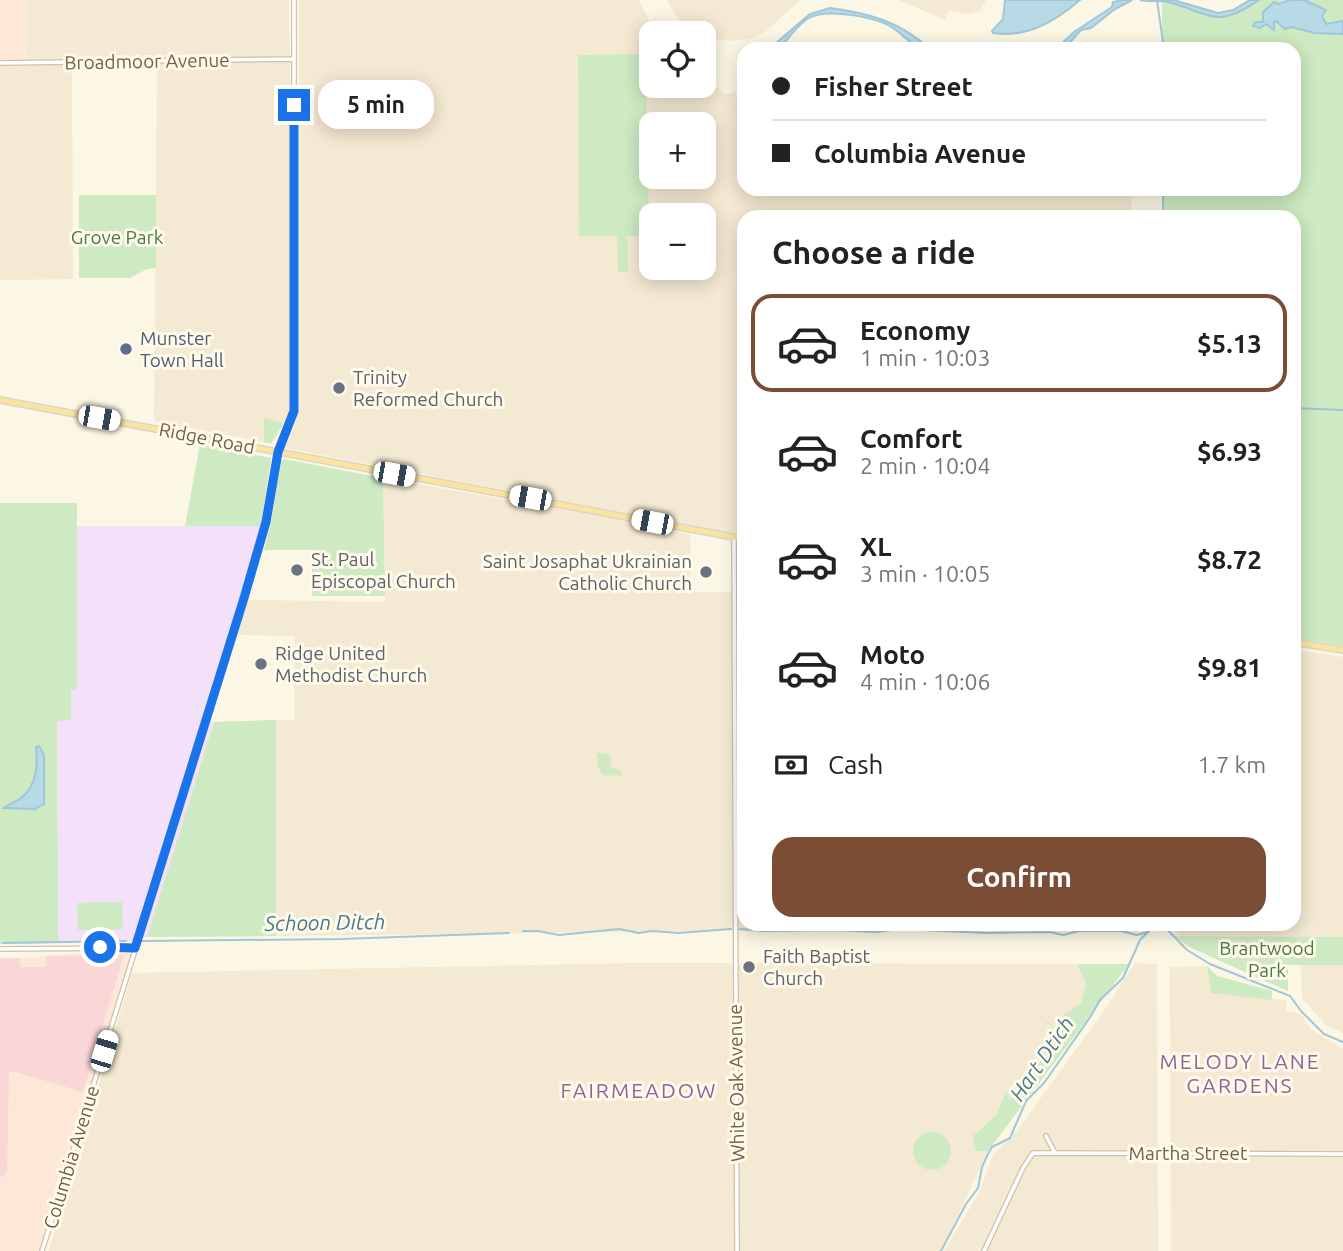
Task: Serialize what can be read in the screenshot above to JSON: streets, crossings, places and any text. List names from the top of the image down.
{
  "streets": {
    "main road": ["Ridge Road"],
    "street": [
      "Broadmoor Avenue",
      "White Oak Avenue",
      "Martha Street",
      "Columbia Avenue"
    ]
  },
  "crossings": [
    ["Broadmoor Avenue", "Columbia Avenue"],
    ["Ridge Road", "White Oak Avenue"],
    ["Ridge Road", "Columbia Avenue"]
  ],
  "districts": ["MELODY LANE GARDENS", "FAIRMEADOW"],
  "water": ["Schoon Ditch", "Hart Dtich"],
  "parks": ["Grove Park", "Brantwood Park"],
  "places": [
    "Munster Town Hall",
    "Trinity Reformed Church",
    "St. Paul Episcopal Church",
    "Saint Josaphat Ukrainian Catholic Church",
    "Ridge United Methodist Church",
    "Faith Baptist Church"
  ],
  "page": {
    "map_buttons": ["+", "−"],
    "banner": ["Fisher Street", "Columbia Avenue"],
    "bubble": "5 min",
    "heading": "Choose a ride",
    "list": [
      {
        "name": "Economy",
        "note": "1 min · 10:03",
        "value": "$5.13"
      },
      {
        "name": "Comfort",
        "note": "2 min · 10:04",
        "value": "$6.93"
      },
      {
        "name": "XL",
        "note": "3 min · 10:05",
        "value": "$8.72"
      },
      {
        "name": "Moto",
        "note": "4 min · 10:06",
        "value": "$9.81"
      }
    ],
    "pay": ["Cash", "1.7 km"],
    "buttons": "Confirm"
  }
}
